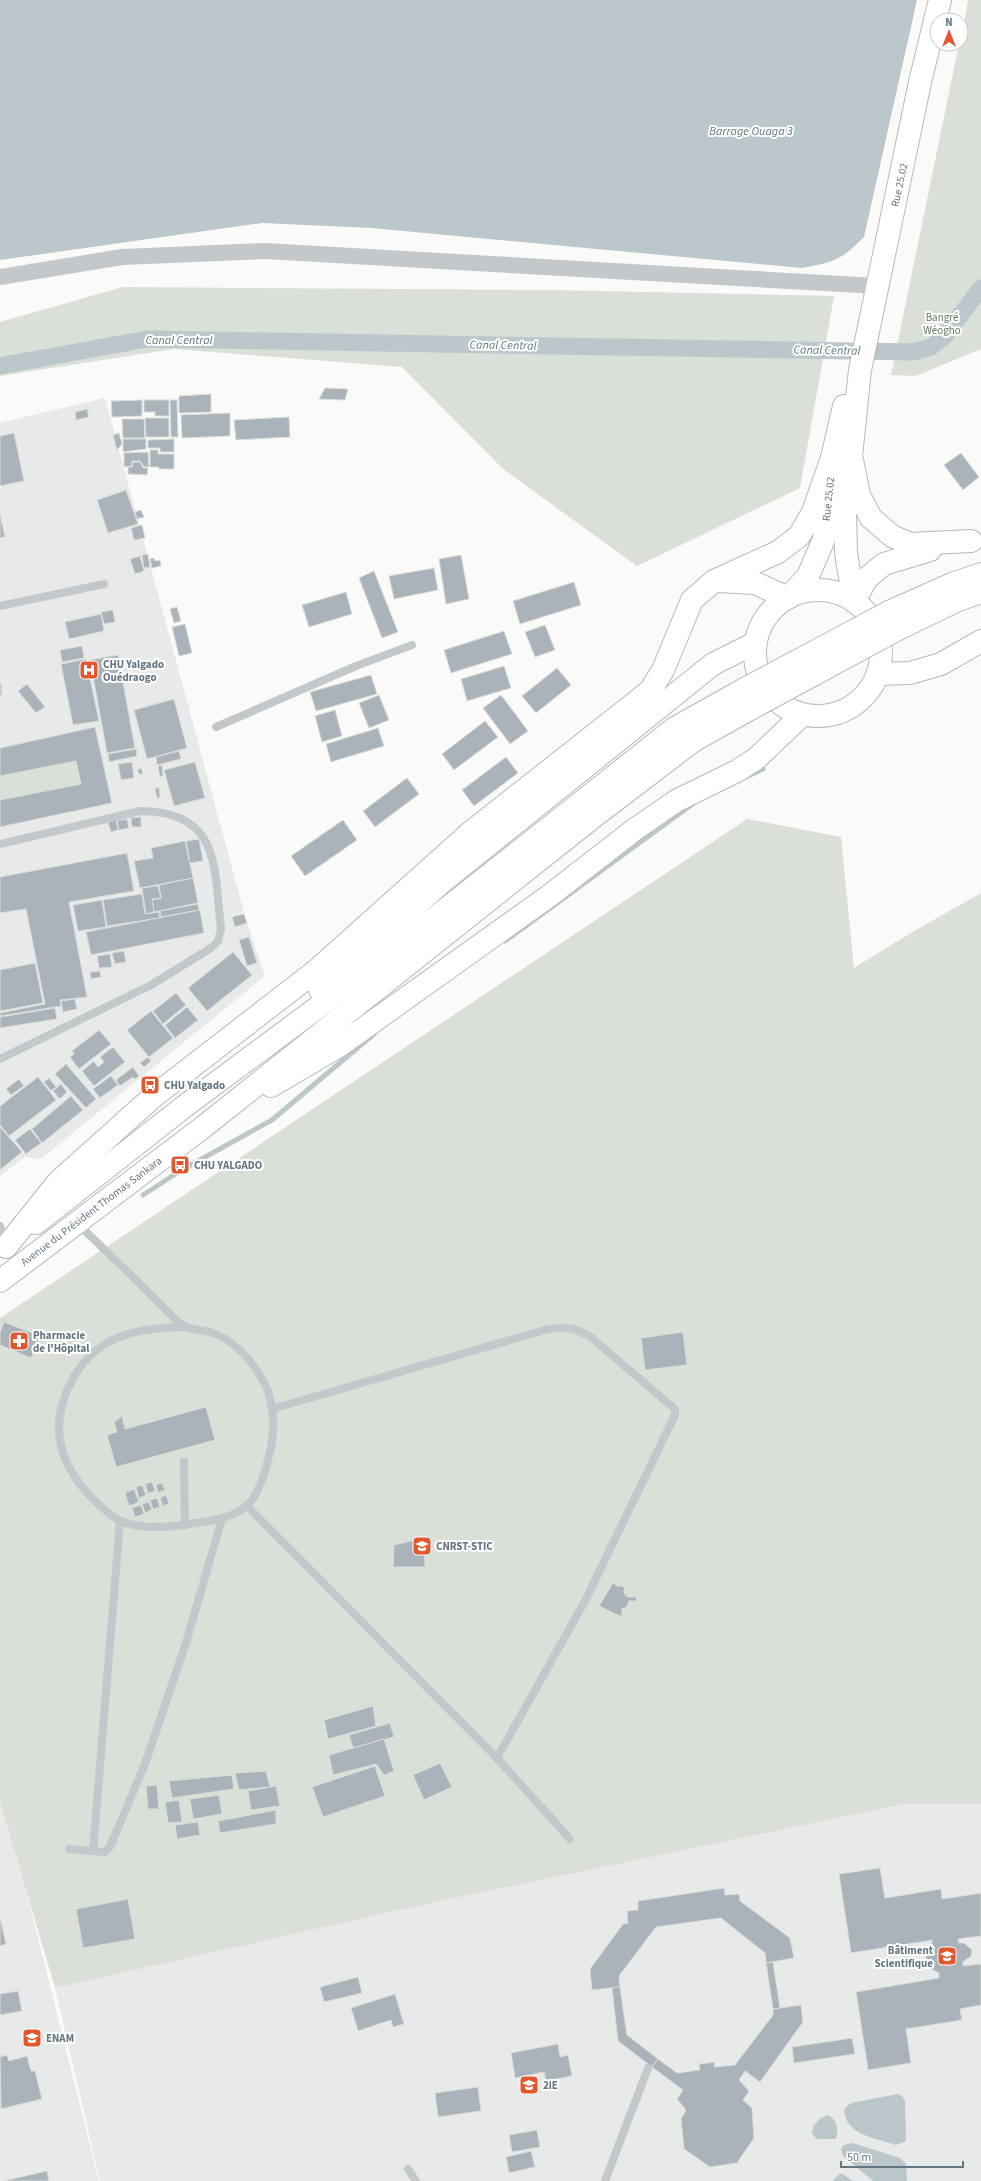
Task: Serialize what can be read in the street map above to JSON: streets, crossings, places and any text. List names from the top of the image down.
{
  "streets": {
    "main road": ["Rue 25.02", "Avenue du Président Thomas Sankara"]
  },
  "water": ["Barrage Ouaga 3", "Canal Central"],
  "parks": ["Bangré Wéogho"],
  "places": {
    "hospital": ["CHU Yalgado Ouédraogo"],
    "bus stop": ["CHU Yalgado", "CHU YALGADO"],
    "pharmacy": ["Pharmacie de l'Hôpital"],
    "school or university": [
      "CNRST-STIC",
      "Bâtiment Scientifique",
      "ENAM",
      "2iE"
    ]
  },
  "scale_bar": "50 m",
  "north": "top"
}
